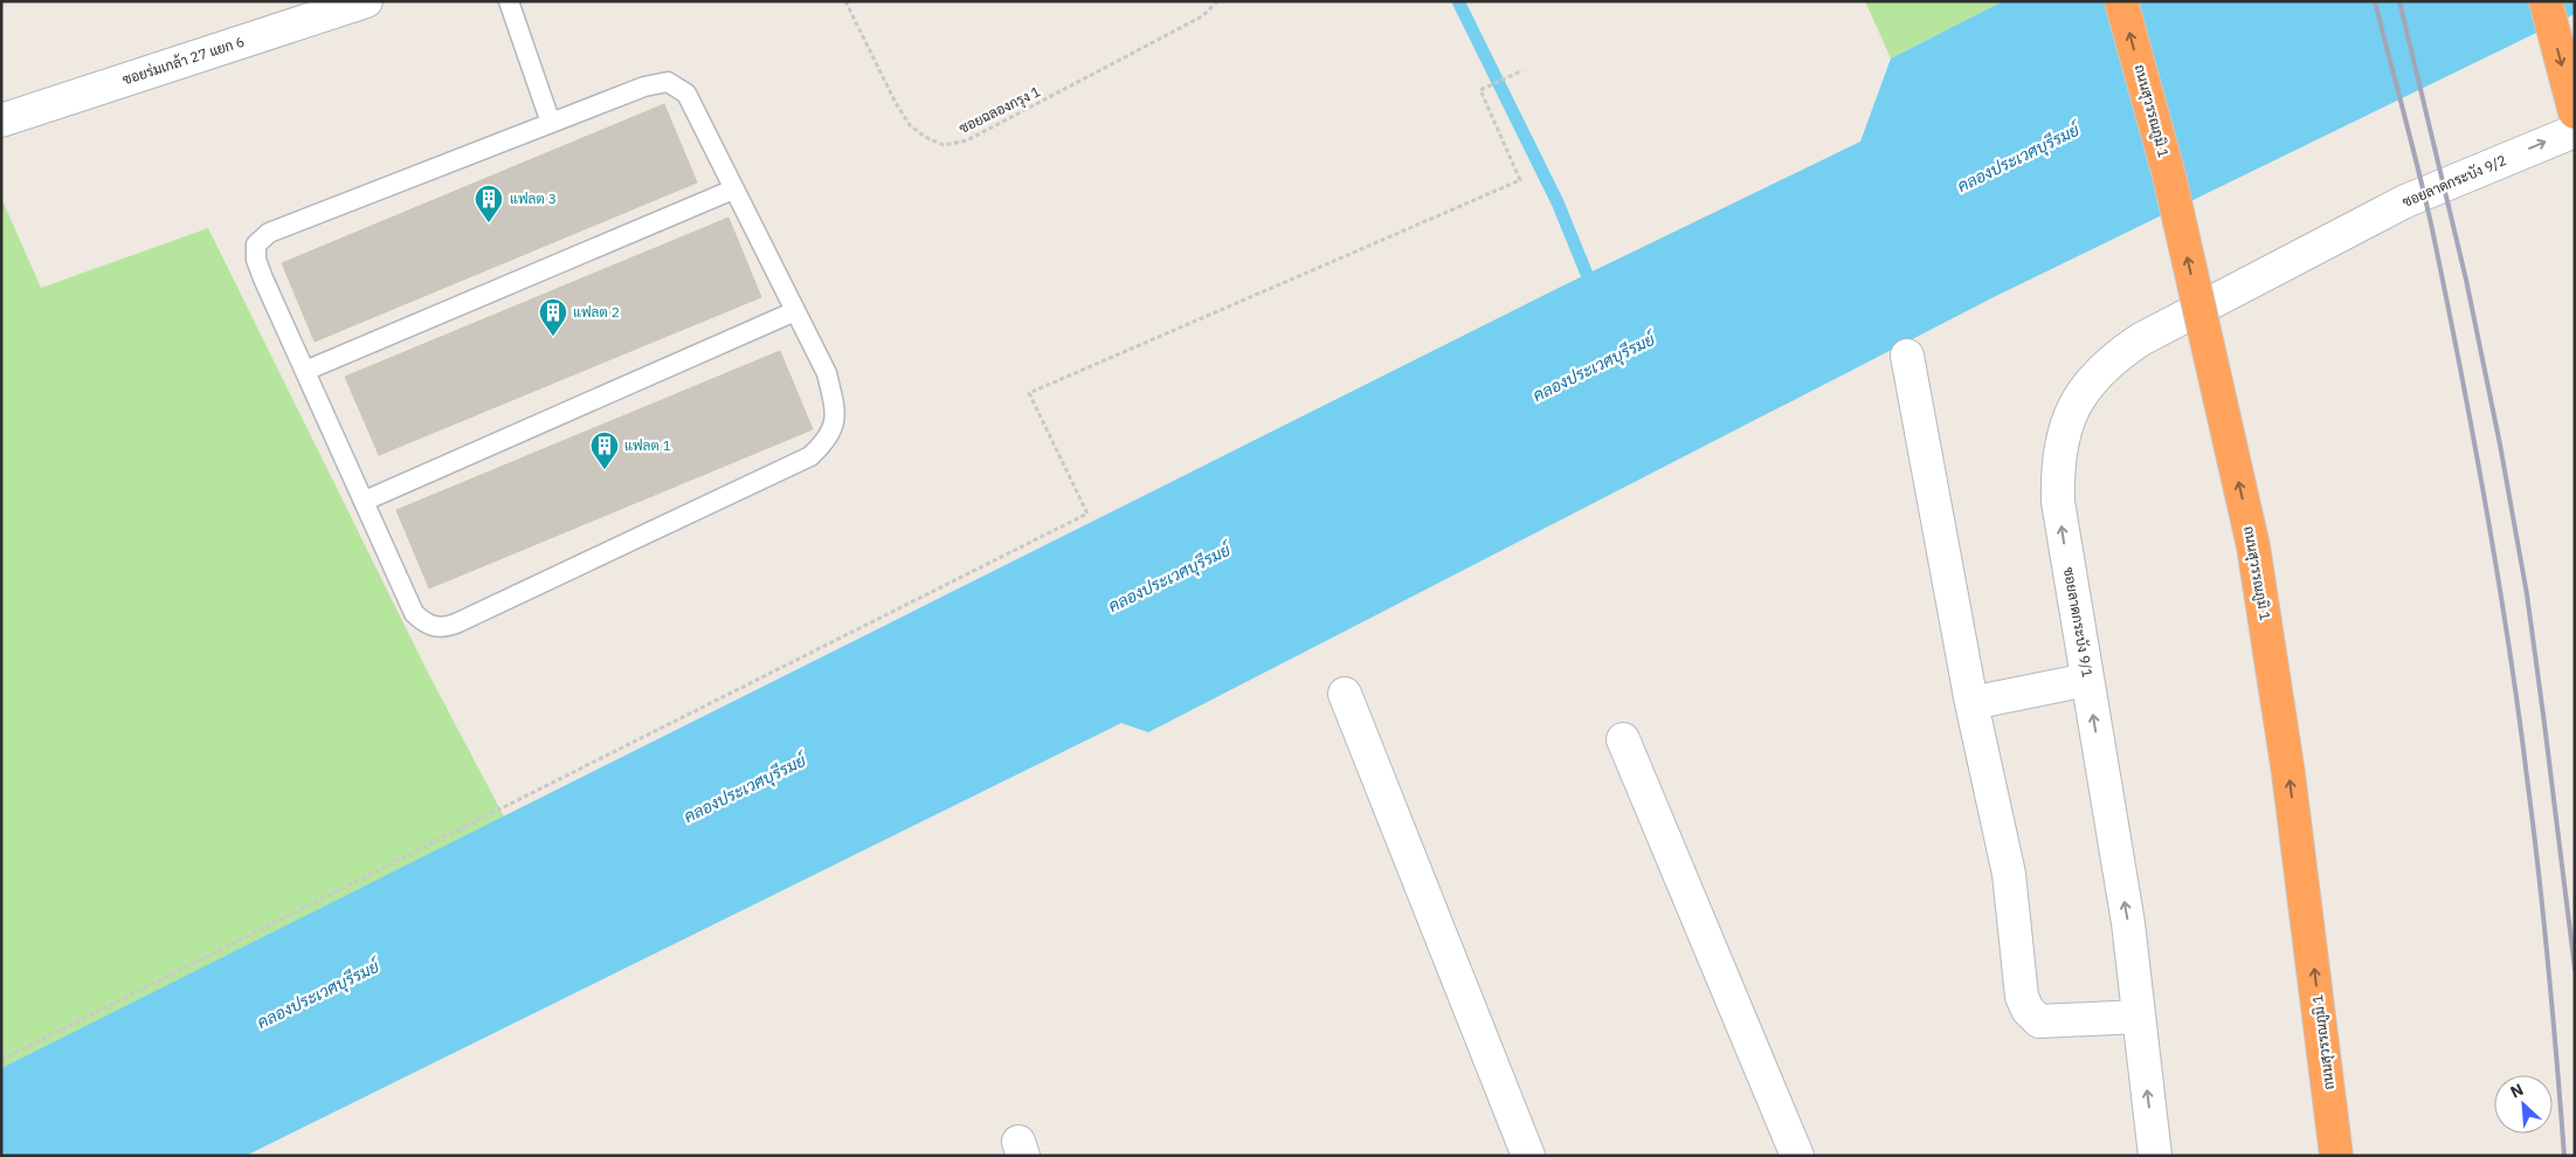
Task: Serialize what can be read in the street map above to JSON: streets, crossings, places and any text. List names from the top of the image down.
{
  "streets": {
    "highway": ["ถนนสุวรรณภูมิ 1"],
    "street": ["ซอยร่มเกล้า 27 แยก 6", "ซอยลาดกระบัง 9/2", "ซอยลาดกระบัง 9/1"],
    "path": ["ซอยฉลองกรุง 1"]
  },
  "crossings": [
    ["ซอยลาดกระบัง 9/2", "ซอยลาดกระบัง 9/1"]
  ],
  "one_way": ["ถนนสุวรรณภูมิ 1", "ซอยลาดกระบัง 9/2"],
  "water": ["คลองประเวศบุรีรมย์"],
  "places": {
    "building": ["แฟลต 3", "แฟลต 2", "แฟลต 1"]
  },
  "north": "top left"
}
